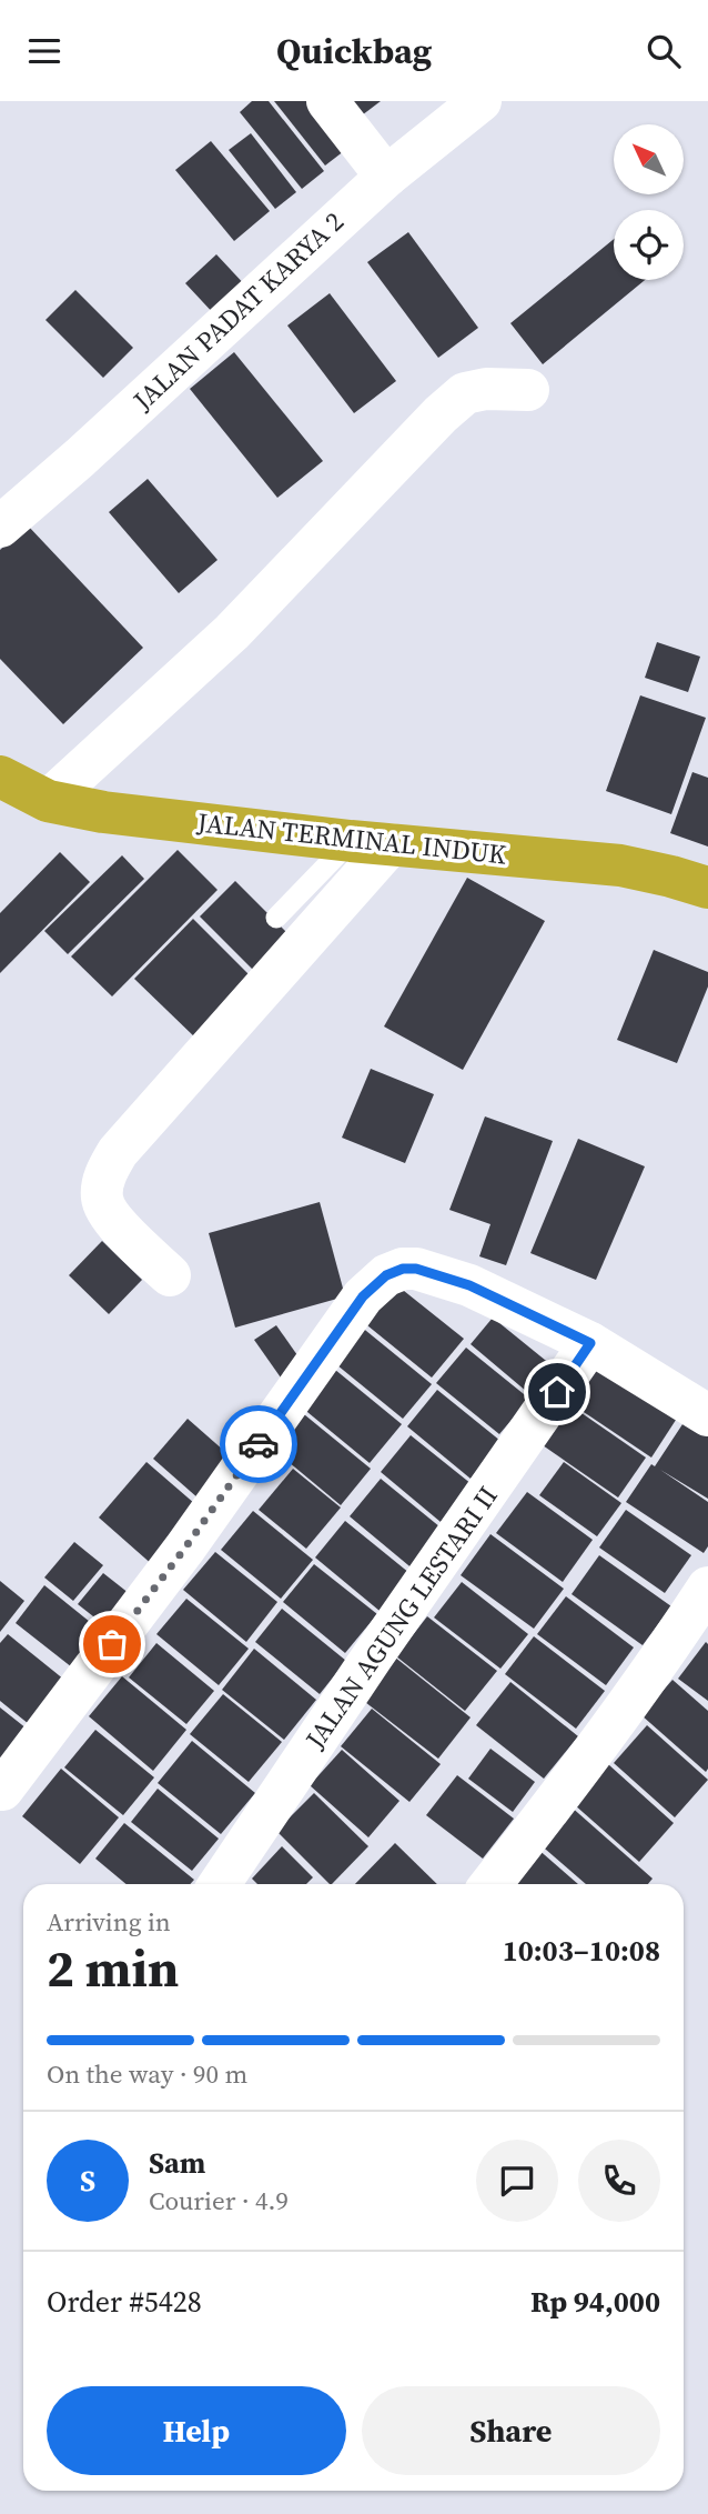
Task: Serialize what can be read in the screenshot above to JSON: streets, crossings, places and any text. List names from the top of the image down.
{
  "streets": {
    "highway": ["JALAN TERMINAL INDUK"],
    "street": ["JALAN PADAT KARYA 2", "JALAN AGUNG LESTARI II"]
  },
  "north": "top left",
  "page": {
    "header": "Quickbag",
    "heading": ["2 min", "Arriving in", "10:03–10:08"],
    "panel": [
      "Sam",
      "Courier · 4.9",
      "Order #5428",
      "Rp 94,000"
    ],
    "bar": "On the way · 90 m",
    "round": "S",
    "buttons": ["Help", "Share"]
  }
}
